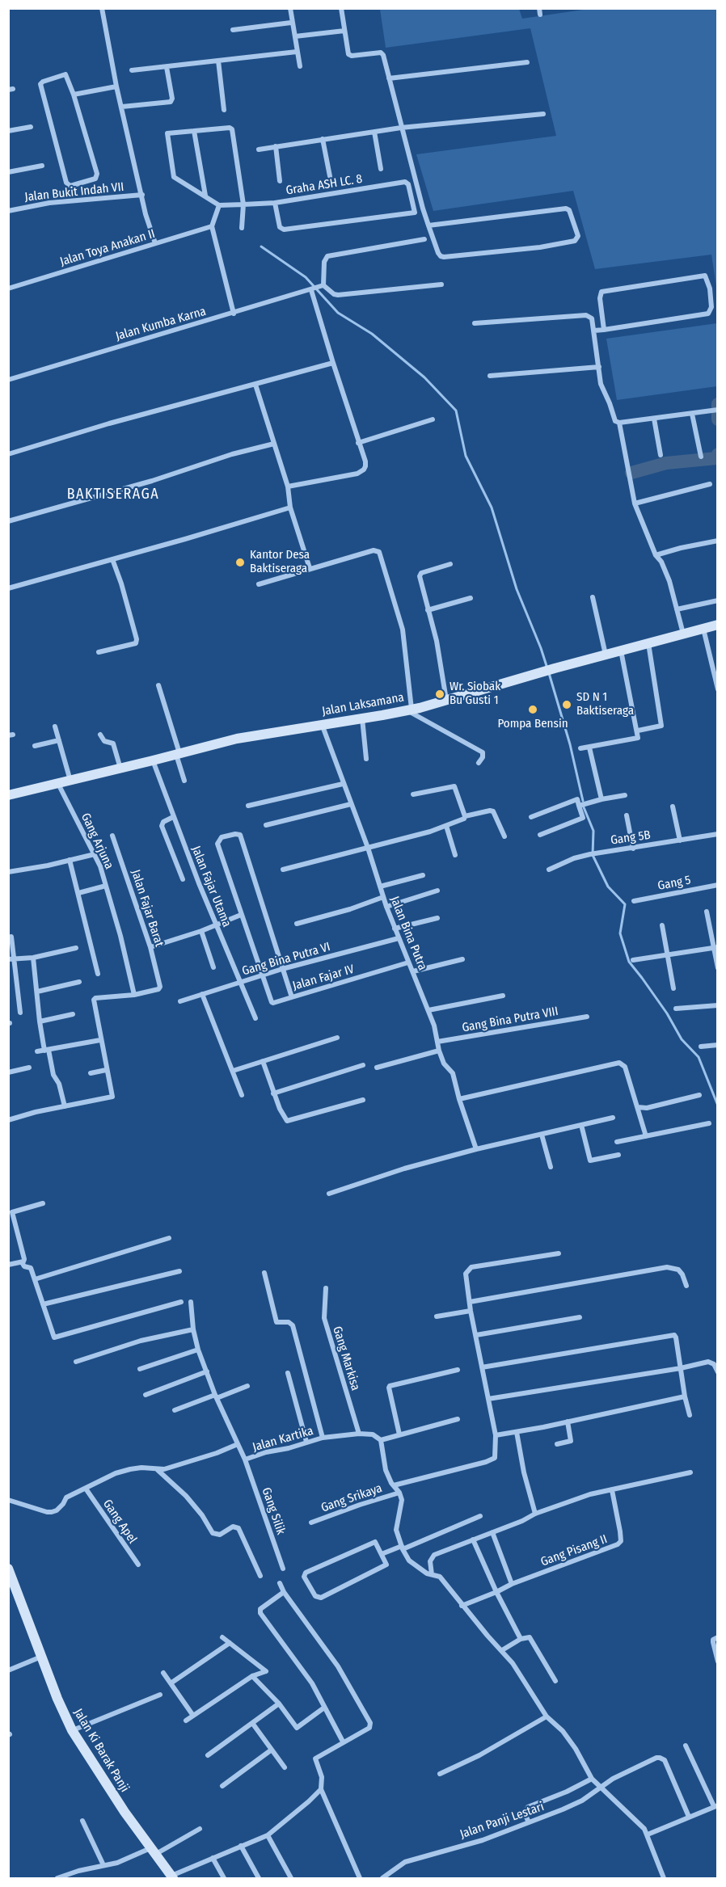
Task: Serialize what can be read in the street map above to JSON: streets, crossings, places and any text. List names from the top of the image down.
{
  "streets": {
    "main road": ["Jalan Laksamana", "Jalan Ki Barak Panji"],
    "street": [
      "Graha ASH LC. 8",
      "Jalan Bukit Indah VII",
      "Jalan Toya Anakan II",
      "Jalan Kumba Karna",
      "Gang 5B",
      "Gang Arjuna",
      "Gang 5",
      "Jalan Fajar Utama",
      "Jalan Fajar Barat",
      "Jalan Bina Putra",
      "Gang Bina Putra VI",
      "Jalan Fajar IV",
      "Gang Bina Putra VIII",
      "Gang Markisa",
      "Jalan Kartika",
      "Gang Srikaya",
      "Gang Silik",
      "Gang Apel",
      "Gang Pisang II",
      "Jalan Panji Lestari"
    ]
  },
  "crossings": [
    ["Jalan Laksamana", "Gang Arjuna"],
    ["Jalan Laksamana", "Jalan Fajar Utama"],
    ["Jalan Laksamana", "Jalan Bina Putra"],
    ["Jalan Fajar Utama", "Gang Bina Putra VI"],
    ["Jalan Bina Putra", "Gang Bina Putra VI"],
    ["Jalan Bina Putra", "Jalan Fajar IV"],
    ["Jalan Bina Putra", "Gang Bina Putra VIII"],
    ["Gang Bina Putra VI", "Jalan Fajar IV"],
    ["Gang Markisa", "Jalan Kartika"],
    ["Jalan Kartika", "Gang Silik"],
    ["Jalan Kartika", "Gang Apel"]
  ],
  "districts": ["BAKTISERAGA"],
  "places": [
    "Kantor Desa Baktiseraga",
    "Wr. Siobak Bu Gusti 1",
    "SD N 1 Baktiseraga",
    "Pompa Bensin"
  ]
}
